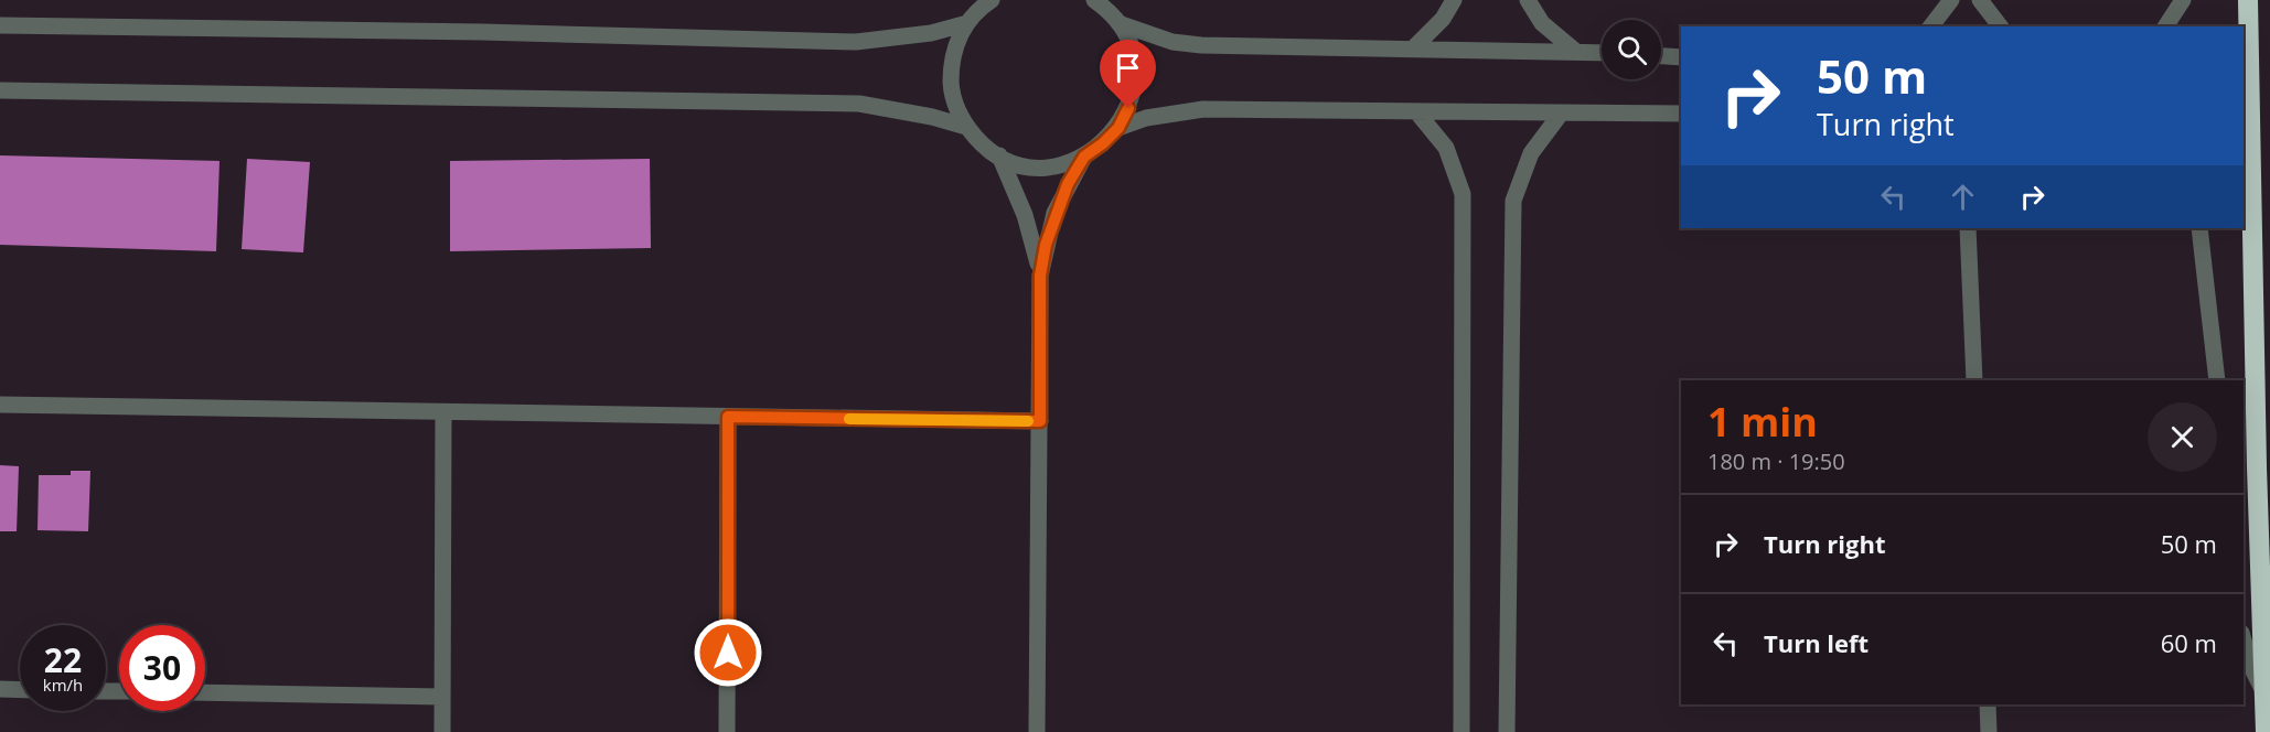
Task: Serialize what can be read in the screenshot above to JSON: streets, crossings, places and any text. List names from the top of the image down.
{
  "page": {
    "turn": ["50 m", "Turn right"],
    "heading": ["1 min", "180 m · 19:50"],
    "list": [
      {
        "name": "Turn right",
        "value": "50 m"
      },
      {
        "name": "Turn left",
        "value": "60 m"
      }
    ],
    "speed": "22 km/h",
    "limit": "30"
  }
}
